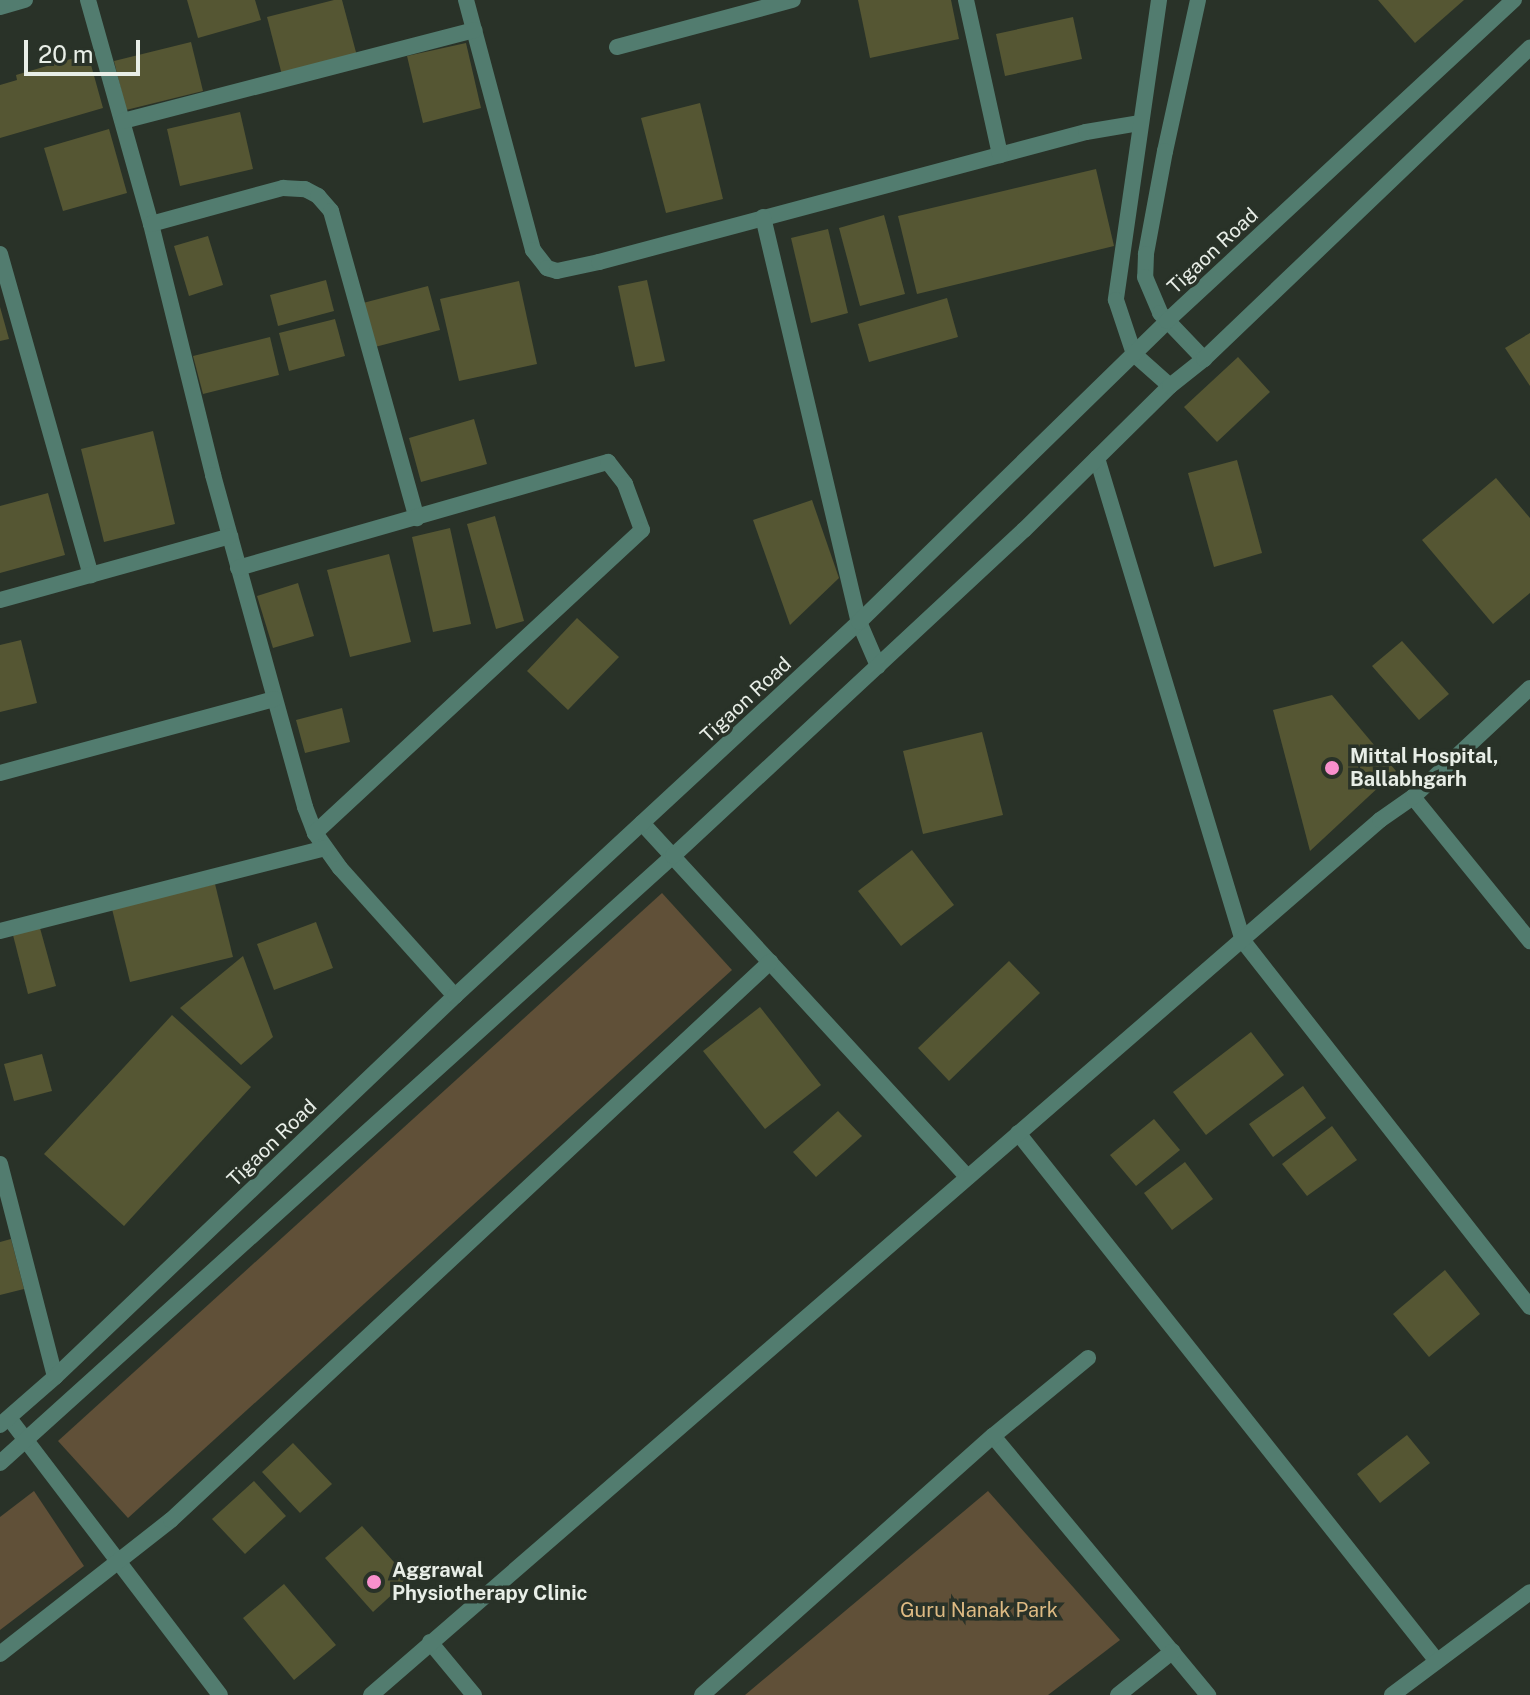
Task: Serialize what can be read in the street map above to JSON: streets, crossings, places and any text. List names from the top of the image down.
{
  "streets": {
    "street": ["Tigaon Road"]
  },
  "parks": ["Guru Nanak Park"],
  "places": ["Mittal Hospital, Ballabhgarh", "Aggrawal Physiotherapy Clinic"],
  "scale_bar": "20 m"
}
